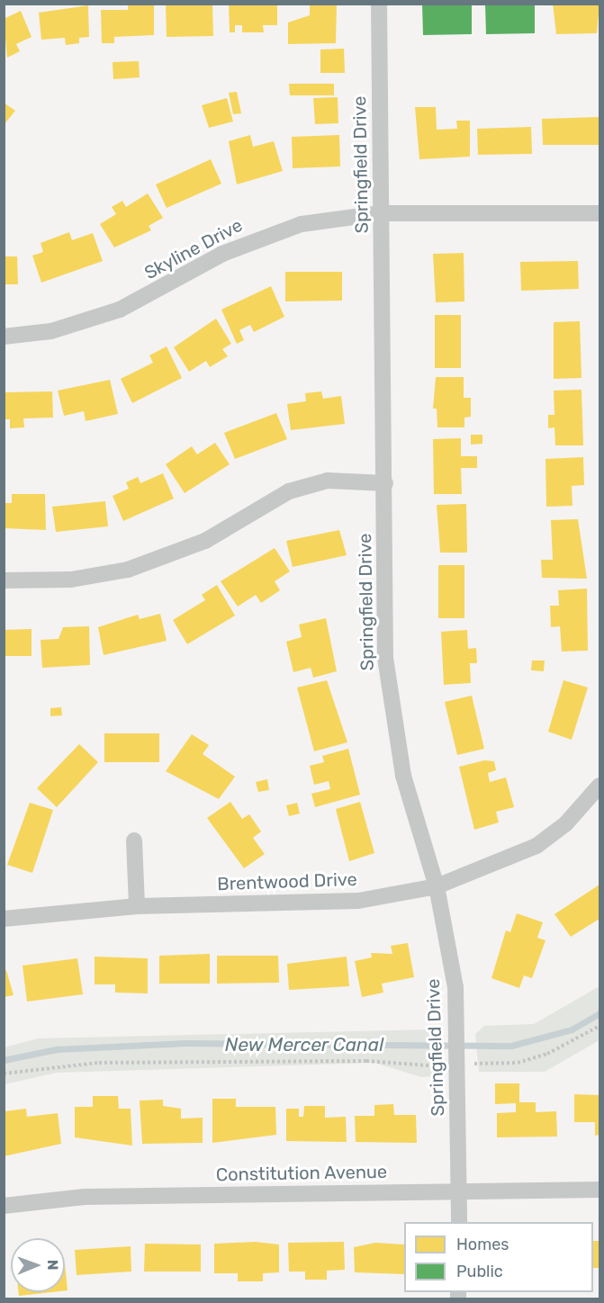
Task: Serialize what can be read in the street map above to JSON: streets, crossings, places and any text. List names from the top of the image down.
{
  "streets": {
    "street": [
      "Springfield Drive",
      "Skyline Drive",
      "Brentwood Drive",
      "Constitution Avenue"
    ]
  },
  "crossings": [
    ["Springfield Drive", "Skyline Drive"],
    ["Springfield Drive", "Brentwood Drive"],
    ["Springfield Drive", "Constitution Avenue"]
  ],
  "water": ["New Mercer Canal"],
  "legend": ["Homes", "Public"],
  "north": "right"
}
